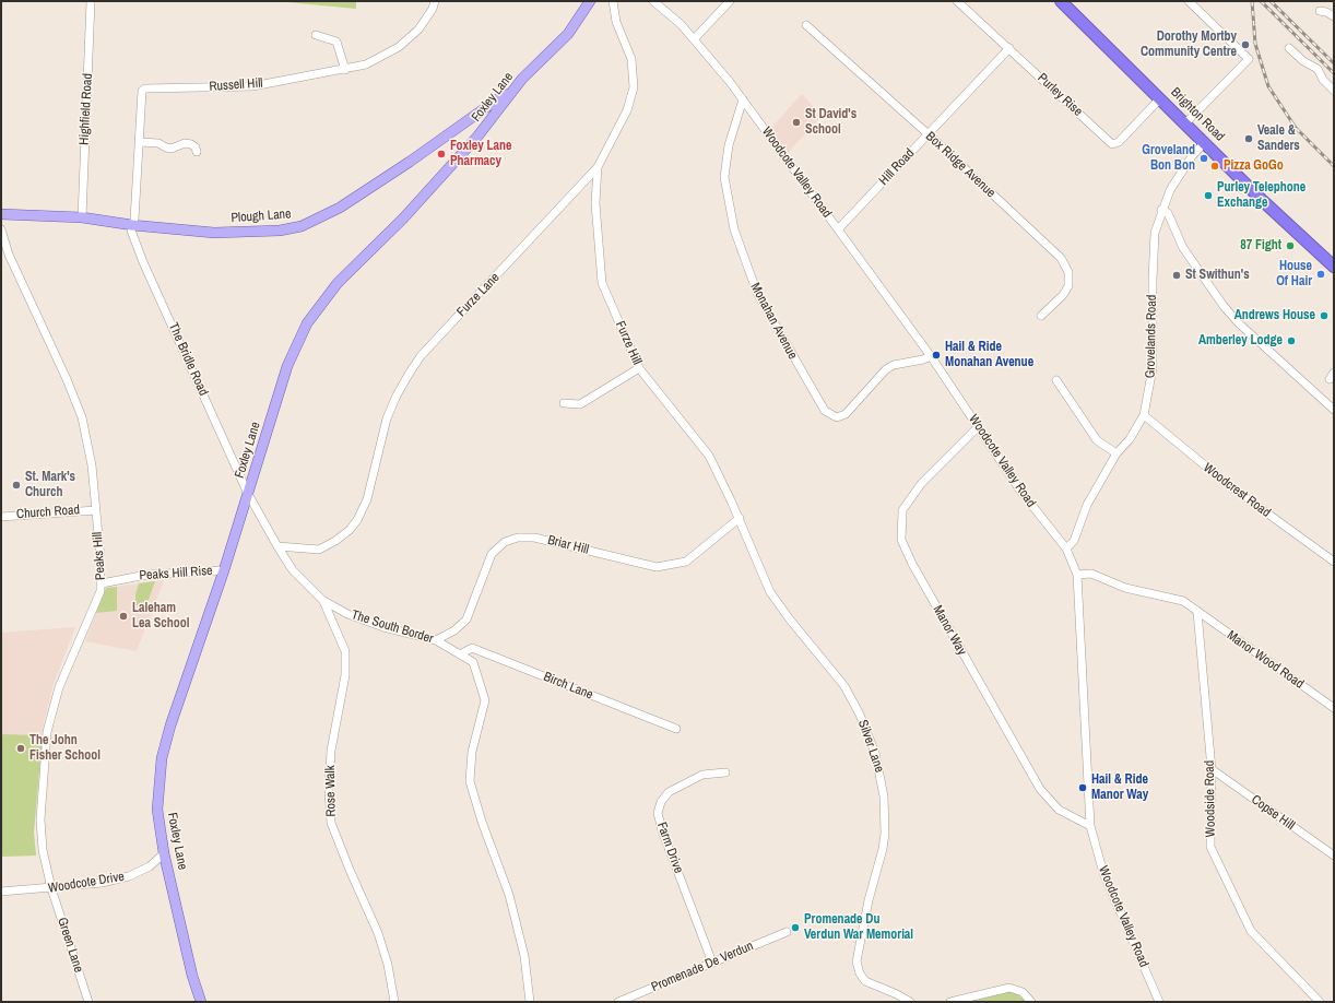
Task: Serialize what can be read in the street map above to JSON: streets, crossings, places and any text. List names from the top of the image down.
{
  "streets": {
    "highway": ["Brighton Road"],
    "main road": ["Foxley Lane", "Plough Lane"],
    "street": [
      "Russell Hill",
      "Purley Rise",
      "Highfield Road",
      "Box Ridge Avenue",
      "Hill Road",
      "Woodcote Valley Road",
      "Furze Lane",
      "Monahan Avenue",
      "Grovelands Road",
      "Furze Hill",
      "The Bridle Road",
      "Woodcrest Road",
      "Church Road",
      "Briar Hill",
      "Peaks Hill",
      "Peaks Hill Rise",
      "The South Border",
      "Manor Way",
      "Manor Wood Road",
      "Birch Lane",
      "Silver Lane",
      "Rose Walk",
      "Woodside Road",
      "Copse Hill",
      "Farm Drive",
      "Woodcote Drive",
      "Green Lane",
      "Promenade De Verdun"
    ]
  },
  "crossings": [
    ["Russell Hill", "Plough Lane"],
    ["Russell Hill", "The Bridle Road"],
    ["Purley Rise", "Brighton Road"],
    ["Purley Rise", "Hill Road"],
    ["Foxley Lane", "Plough Lane"],
    ["Foxley Lane", "The Bridle Road"],
    ["Foxley Lane", "Peaks Hill Rise"],
    ["Foxley Lane", "The South Border"],
    ["Foxley Lane", "Woodcote Drive"],
    ["Highfield Road", "Plough Lane"],
    ["Brighton Road", "Grovelands Road"],
    ["Box Ridge Avenue", "Hill Road"],
    ["Hill Road", "Woodcote Valley Road"],
    ["Woodcote Valley Road", "Monahan Avenue"],
    ["Woodcote Valley Road", "Grovelands Road"],
    ["Woodcote Valley Road", "Manor Way"],
    ["Woodcote Valley Road", "Manor Wood Road"],
    ["Plough Lane", "The Bridle Road"],
    ["Furze Lane", "Furze Hill"],
    ["Furze Lane", "The South Border"],
    ["Grovelands Road", "Woodcrest Road"],
    ["Furze Hill", "Briar Hill"],
    ["Furze Hill", "Silver Lane"],
    ["The Bridle Road", "The South Border"],
    ["Church Road", "Peaks Hill"],
    ["Briar Hill", "The South Border"],
    ["Briar Hill", "Silver Lane"],
    ["Peaks Hill", "Peaks Hill Rise"],
    ["Peaks Hill", "Woodcote Drive"],
    ["Peaks Hill", "Green Lane"],
    ["The South Border", "Birch Lane"],
    ["The South Border", "Rose Walk"],
    ["Manor Wood Road", "Woodside Road"],
    ["Woodside Road", "Copse Hill"],
    ["Farm Drive", "Promenade De Verdun"],
    ["Woodcote Drive", "Green Lane"]
  ],
  "places": [
    "Dorothy Mortby Community Centre",
    "St David's School",
    "Veale & Sanders",
    "Foxley Lane Pharmacy",
    "Groveland Bon Bon",
    "Pizza GoGo",
    "Purley Telephone Exchange",
    "87 Fight",
    "House Of Hair",
    "St Swithun's",
    "Andrews House",
    "Amberley Lodge",
    "Hail & Ride Monahan Avenue",
    "St. Mark's Church",
    "Laleham Lea School",
    "The John Fisher School",
    "Hail & Ride Manor Way",
    "Promenade Du Verdun War Memorial"
  ]
}
